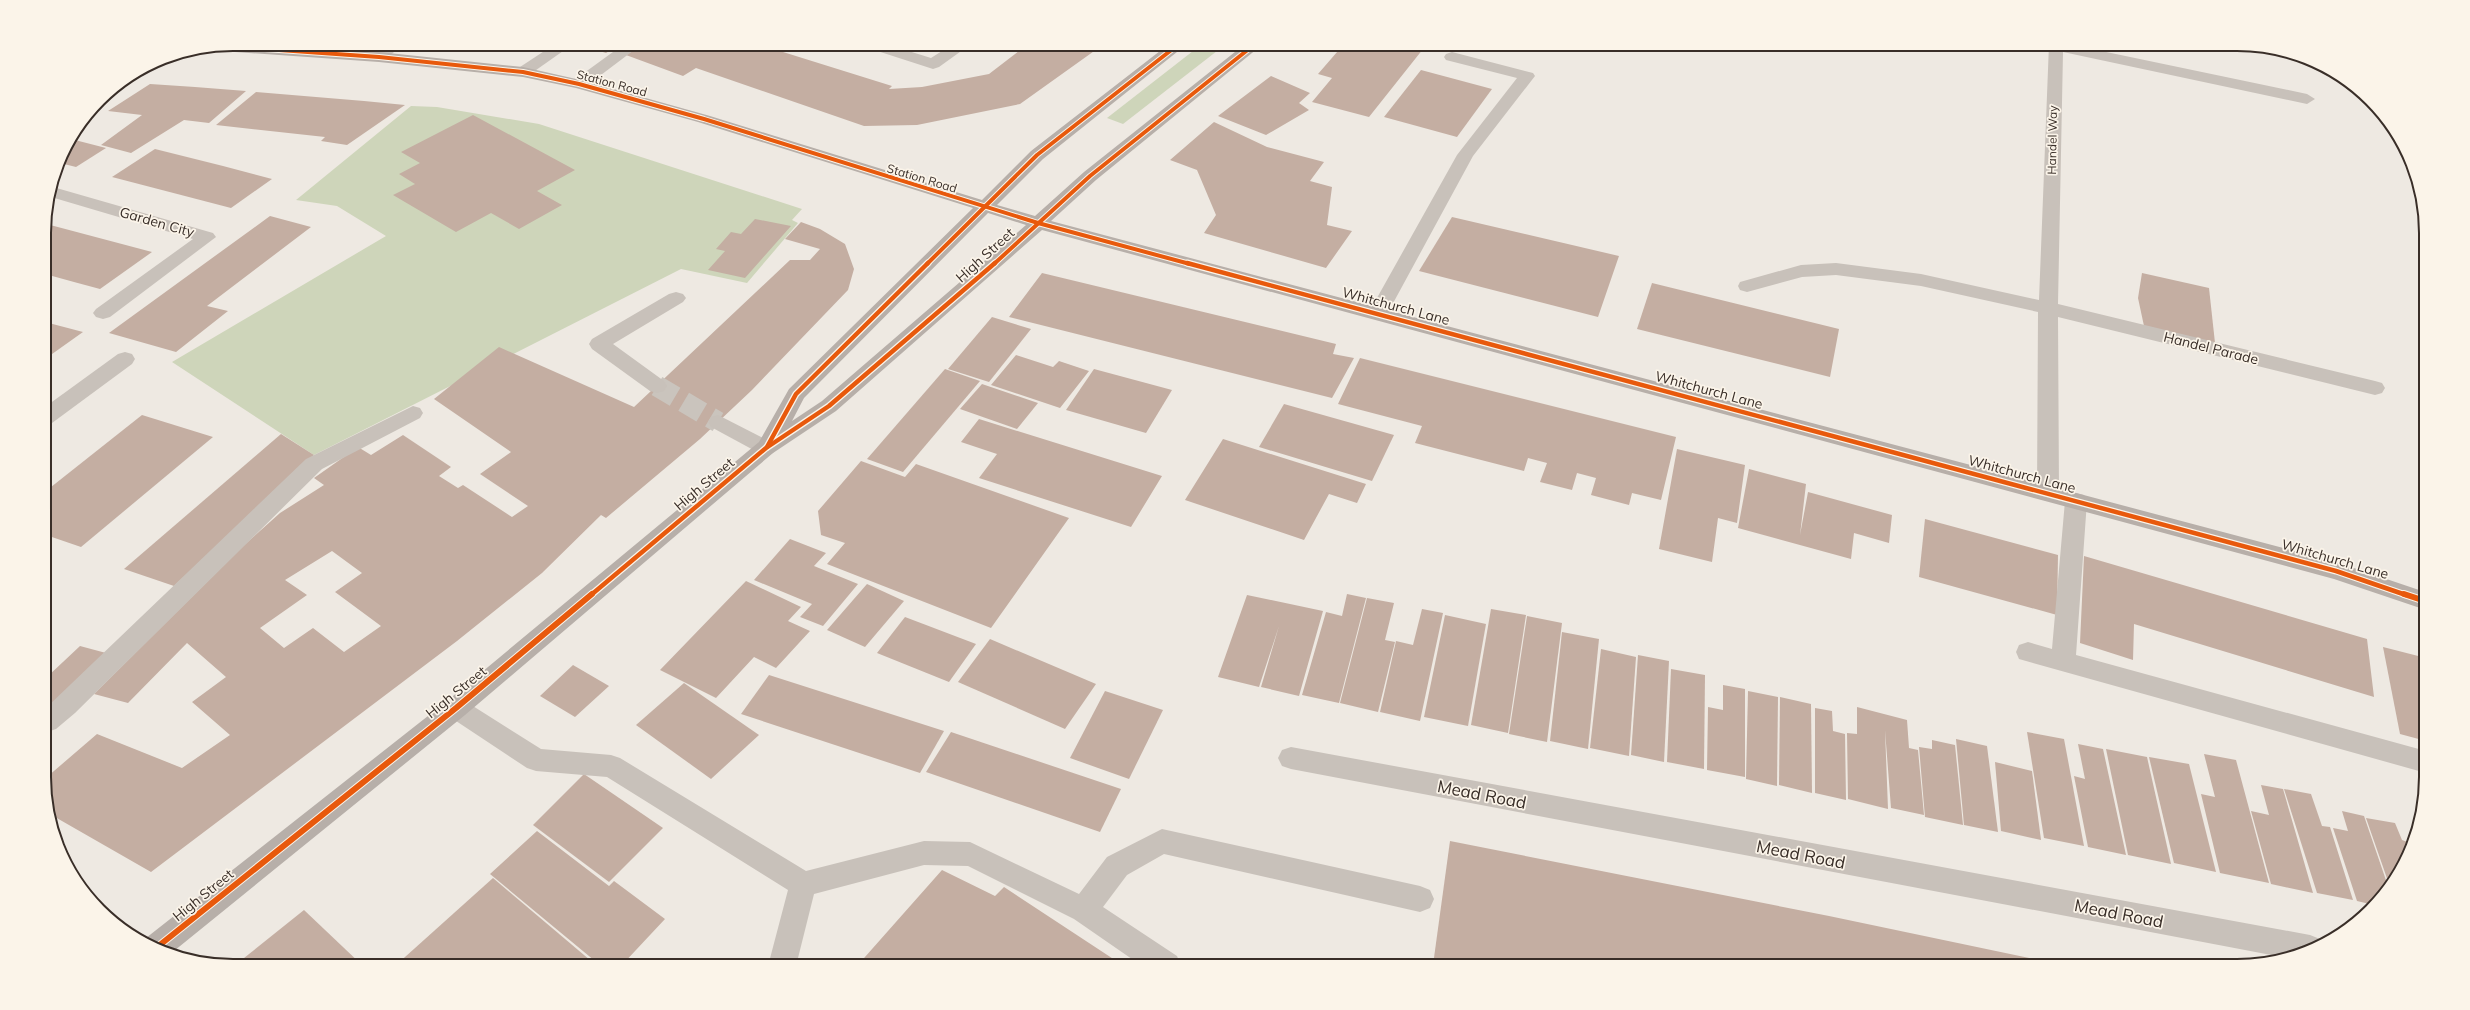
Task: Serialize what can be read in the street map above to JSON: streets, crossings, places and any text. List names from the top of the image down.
{
  "streets": {
    "main road": ["Station Road", "High Street", "Whitchurch Lane"],
    "street": [
      "Handel Way",
      "Garden City",
      "Handel Parade",
      "Mead Road"
    ]
  },
  "crossings": [
    ["Station Road", "High Street"],
    ["Station Road", "Whitchurch Lane"],
    ["Handel Way", "Whitchurch Lane"],
    ["Handel Way", "Handel Parade"],
    ["High Street", "Whitchurch Lane"]
  ]
}
